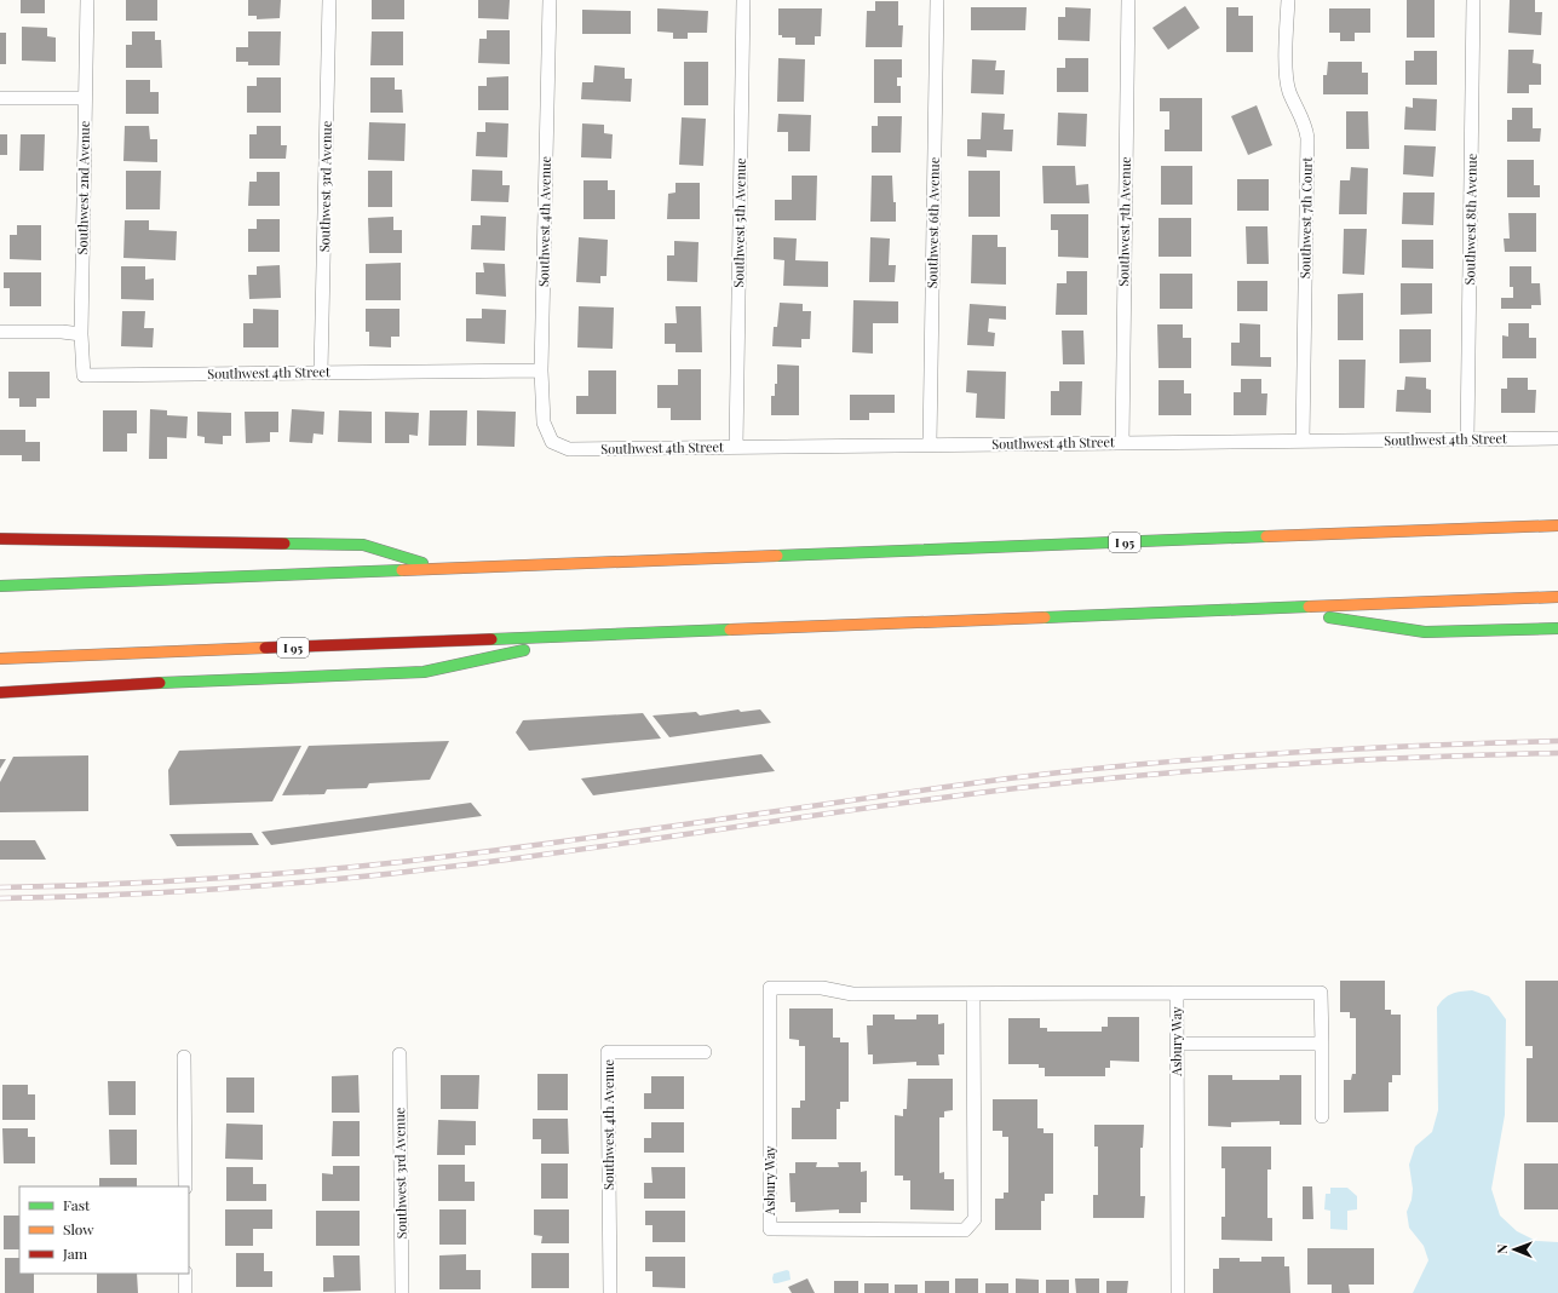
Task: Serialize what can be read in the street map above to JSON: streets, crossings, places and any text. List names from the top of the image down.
{
  "streets": {
    "highway": ["I 95"],
    "street": [
      "Southwest 3rd Avenue",
      "Southwest 2nd Avenue",
      "Southwest 7th Court",
      "Southwest 8th Avenue",
      "Southwest 4th Avenue",
      "Southwest 7th Avenue",
      "Southwest 5th Avenue",
      "Southwest 6th Avenue",
      "Southwest 4th Street",
      "Asbury Way"
    ]
  },
  "crossings": [
    ["Southwest 3rd Avenue", "Southwest 4th Street"],
    ["Southwest 2nd Avenue", "Southwest 4th Street"],
    ["Southwest 7th Court", "Southwest 4th Street"],
    ["Southwest 8th Avenue", "Southwest 4th Street"],
    ["Southwest 4th Avenue", "Southwest 4th Street"],
    ["Southwest 7th Avenue", "Southwest 4th Street"],
    ["Southwest 5th Avenue", "Southwest 4th Street"],
    ["Southwest 6th Avenue", "Southwest 4th Street"]
  ],
  "legend": ["Fast", "Slow", "Jam"],
  "north": "left"
}
